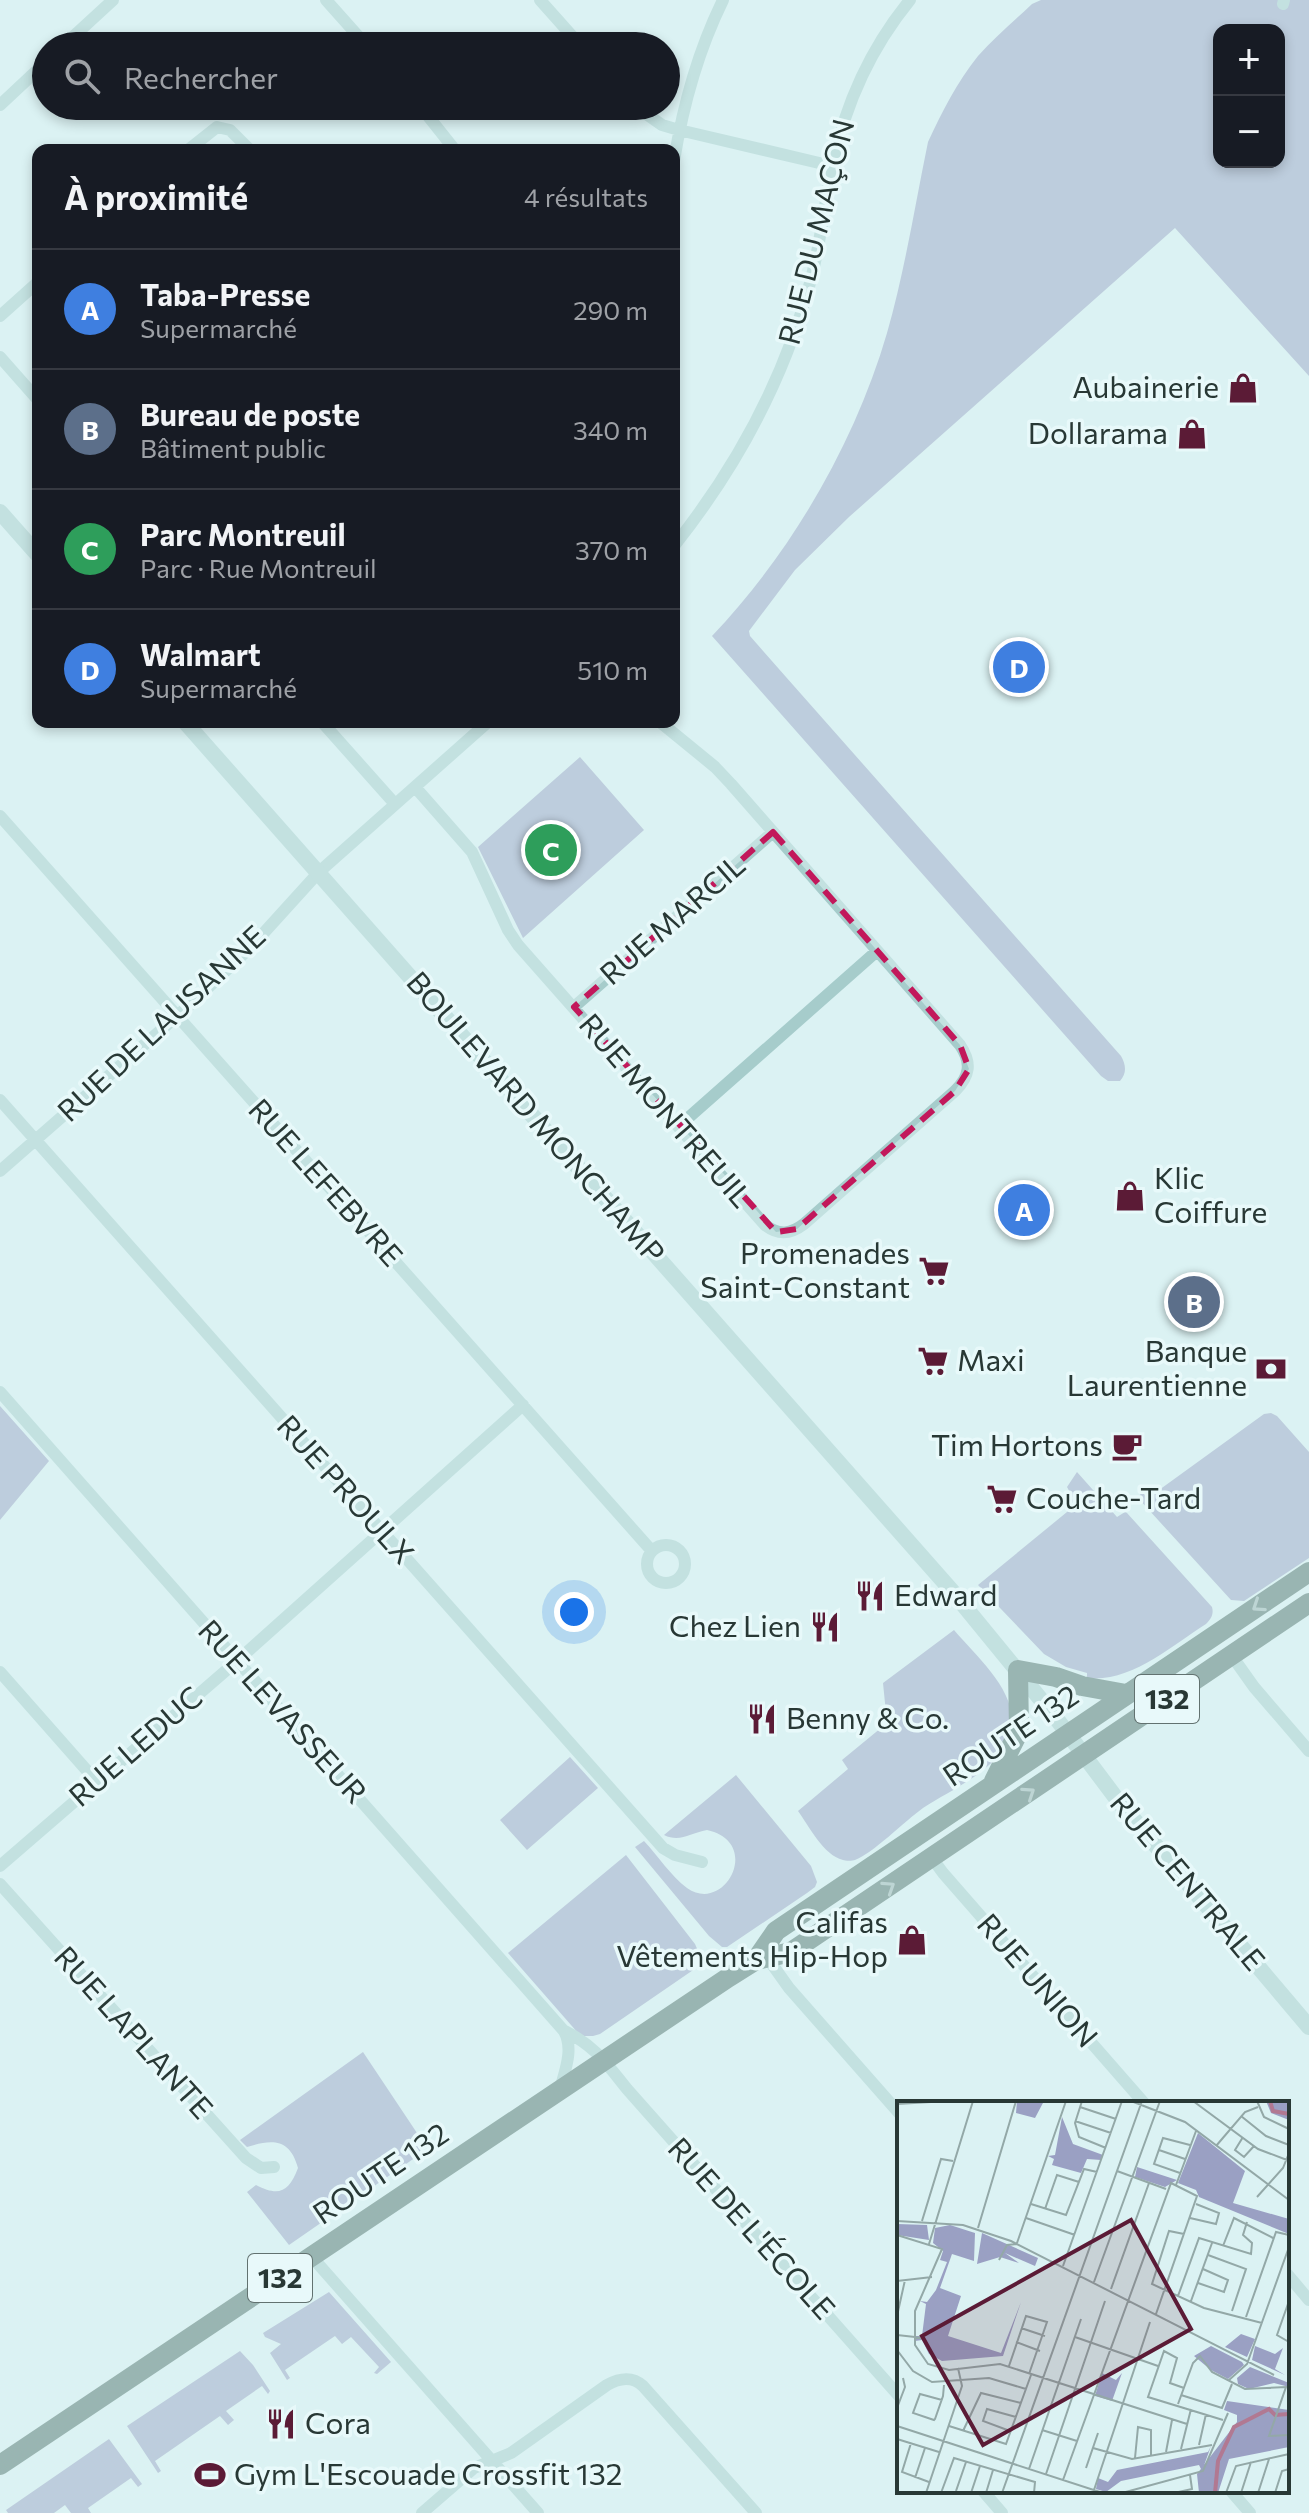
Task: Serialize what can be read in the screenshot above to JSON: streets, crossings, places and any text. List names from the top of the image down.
{
  "streets": {
    "highway": ["132", "ROUTE 132"],
    "street": [
      "RUE DU MAÇON",
      "RUE MARCIL",
      "RUE DE LAUSANNE",
      "RUE MONTREUIL",
      "BOULEVARD MONCHAMP",
      "RUE LEFEBVRE",
      "RUE PROULX",
      "RUE LEVASSEUR",
      "RUE LEDUC",
      "RUE CENTRALE",
      "RUE UNION",
      "RUE LAPLANTE",
      "RUE DE L'ÉCOLE"
    ]
  },
  "crossings": [
    ["RUE MARCIL", "RUE MONTREUIL"],
    ["RUE DE LAUSANNE", "BOULEVARD MONCHAMP"],
    ["RUE DE LAUSANNE", "RUE LEFEBVRE"],
    ["RUE DE LAUSANNE", "RUE PROULX"],
    ["BOULEVARD MONCHAMP", "ROUTE 132"],
    ["BOULEVARD MONCHAMP", "RUE CENTRALE"],
    ["RUE LEFEBVRE", "RUE LEDUC"],
    ["RUE PROULX", "RUE LEDUC"],
    ["RUE LEVASSEUR", "ROUTE 132"],
    ["RUE LEVASSEUR", "RUE LEDUC"],
    ["RUE LEVASSEUR", "RUE DE L'ÉCOLE"],
    ["ROUTE 132", "RUE CENTRALE"],
    ["ROUTE 132", "RUE UNION"],
    ["ROUTE 132", "RUE DE L'ÉCOLE"]
  ],
  "places": {
    "shop": [
      "Aubainerie",
      "Dollarama",
      "Klic Coiffure",
      "Califas Vêtements Hip-Hop"
    ],
    "supermarket": ["Promenades Saint-Constant", "Maxi", "Couche-Tard"],
    "bank": ["Banque Laurentienne"],
    "cafe": ["Tim Hortons"],
    "restaurant": [
      "Edward",
      "Chez Lien",
      "Benny & Co.",
      "Cora"
    ],
    "sports": ["Gym L'Escouade Crossfit 132"]
  },
  "page": {
    "map_buttons": ["+", "−"],
    "search": "Rechercher",
    "heading": ["À proximité", "4 résultats"],
    "list": [
      {
        "mark": "A",
        "name": "Taba-Presse",
        "note": "Supermarché",
        "value": "290 m"
      },
      {
        "mark": "B",
        "name": "Bureau de poste",
        "note": "Bâtiment public",
        "value": "340 m"
      },
      {
        "mark": "C",
        "name": "Parc Montreuil",
        "note": "Parc · Rue Montreuil",
        "value": "370 m"
      },
      {
        "mark": "D",
        "name": "Walmart",
        "note": "Supermarché",
        "value": "510 m"
      }
    ],
    "pins": [
      "D",
      "C",
      "A",
      "B"
    ]
  }
}
